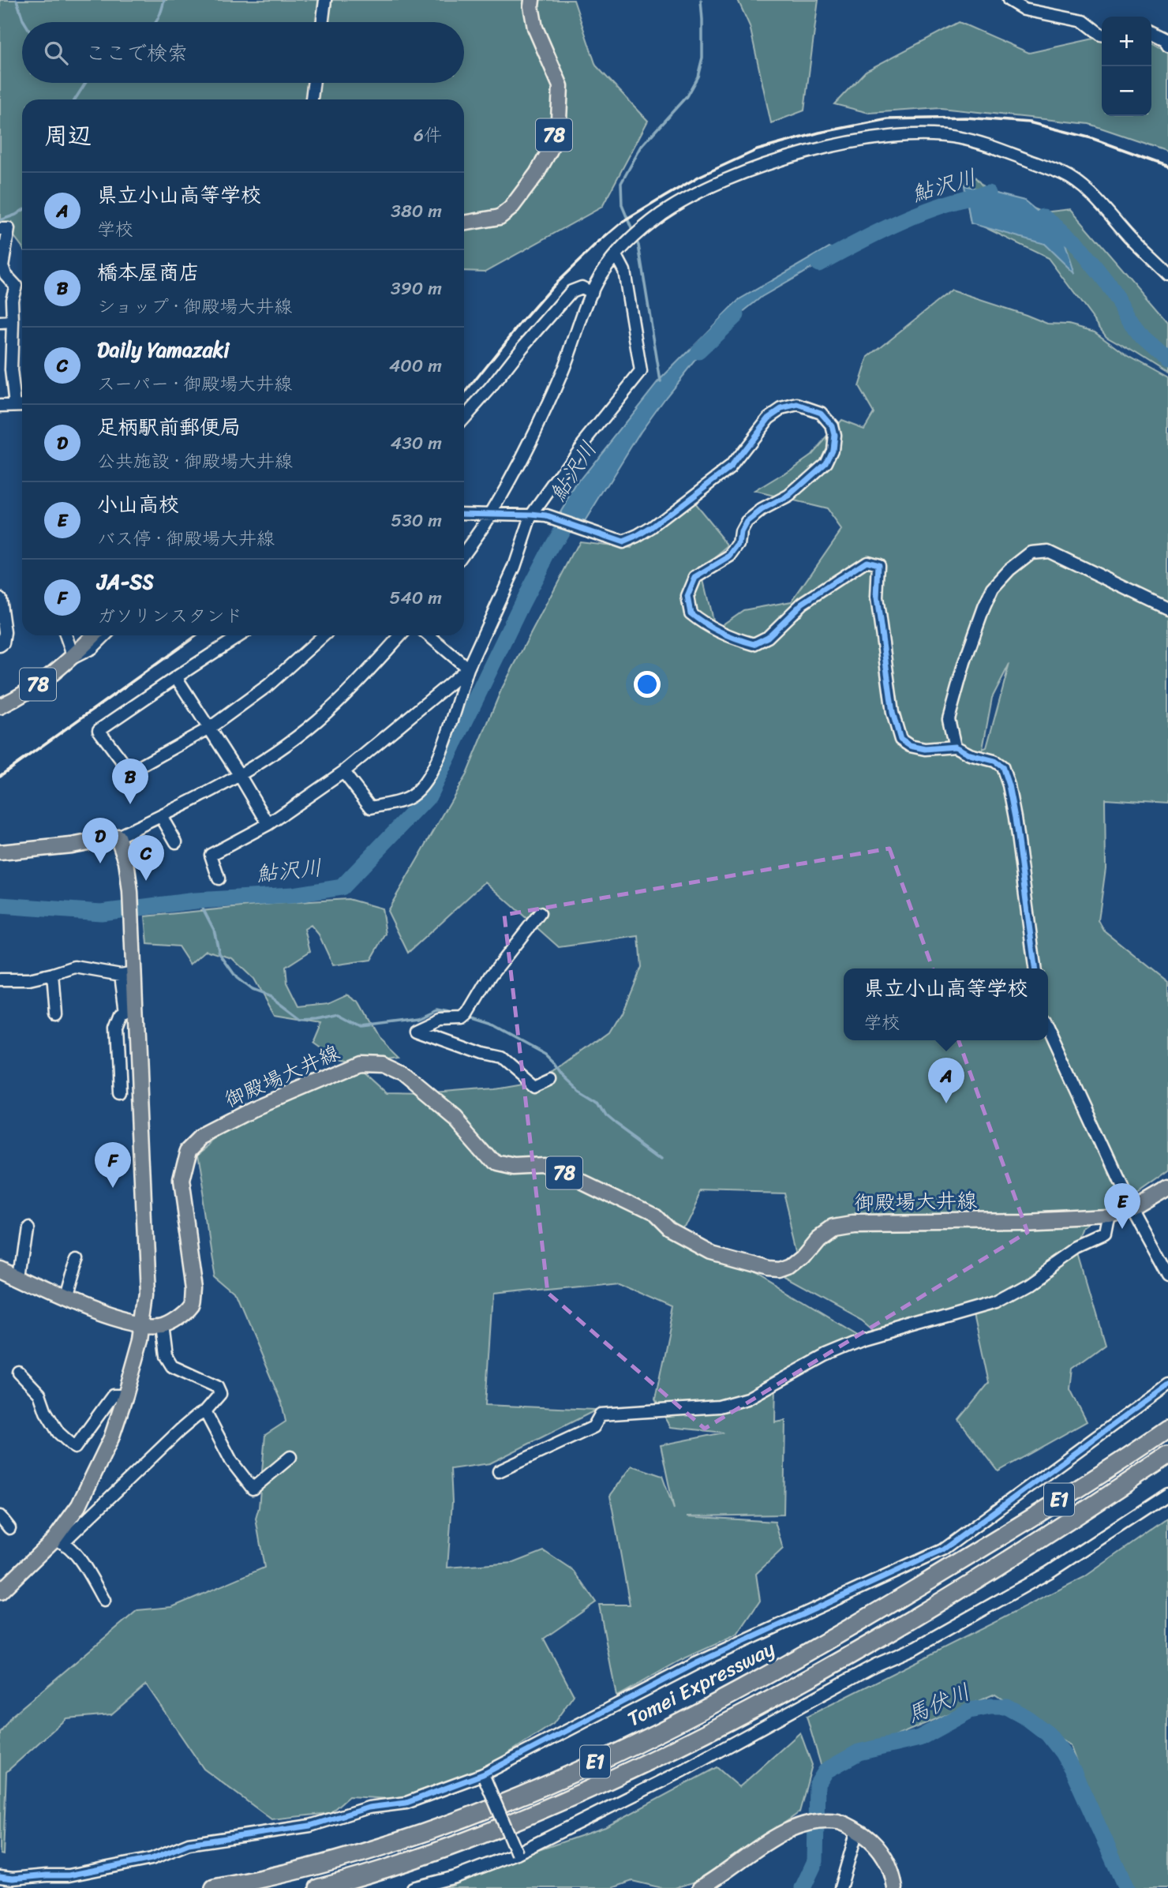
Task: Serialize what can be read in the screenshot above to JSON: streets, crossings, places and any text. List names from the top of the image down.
{
  "streets": {
    "highway": ["E1", "Tomei Expressway"],
    "main road": ["78", "御殿場大井線"]
  },
  "water": ["鮎沢川", "馬伏川"],
  "page": {
    "map_buttons": ["+", "−"],
    "search": "ここで検索",
    "heading": ["周辺", "6件"],
    "list": [
      {
        "mark": "A",
        "name": "県立小山高等学校",
        "note": "学校",
        "value": "380 m"
      },
      {
        "mark": "B",
        "name": "橋本屋商店",
        "note": "ショップ · 御殿場大井線",
        "value": "390 m"
      },
      {
        "mark": "C",
        "name": "Daily Yamazaki",
        "note": "スーパー · 御殿場大井線",
        "value": "400 m"
      },
      {
        "mark": "D",
        "name": "足柄駅前郵便局",
        "note": "公共施設 · 御殿場大井線",
        "value": "430 m"
      },
      {
        "mark": "E",
        "name": "小山高校",
        "note": "バス停 · 御殿場大井線",
        "value": "530 m"
      },
      {
        "mark": "F",
        "name": "JA-SS",
        "note": "ガソリンスタンド",
        "value": "540 m"
      }
    ],
    "pins": [
      "B",
      "D",
      "C",
      "A",
      "F",
      "E"
    ],
    "popup": ["県立小山高等学校", "学校"]
  }
}
